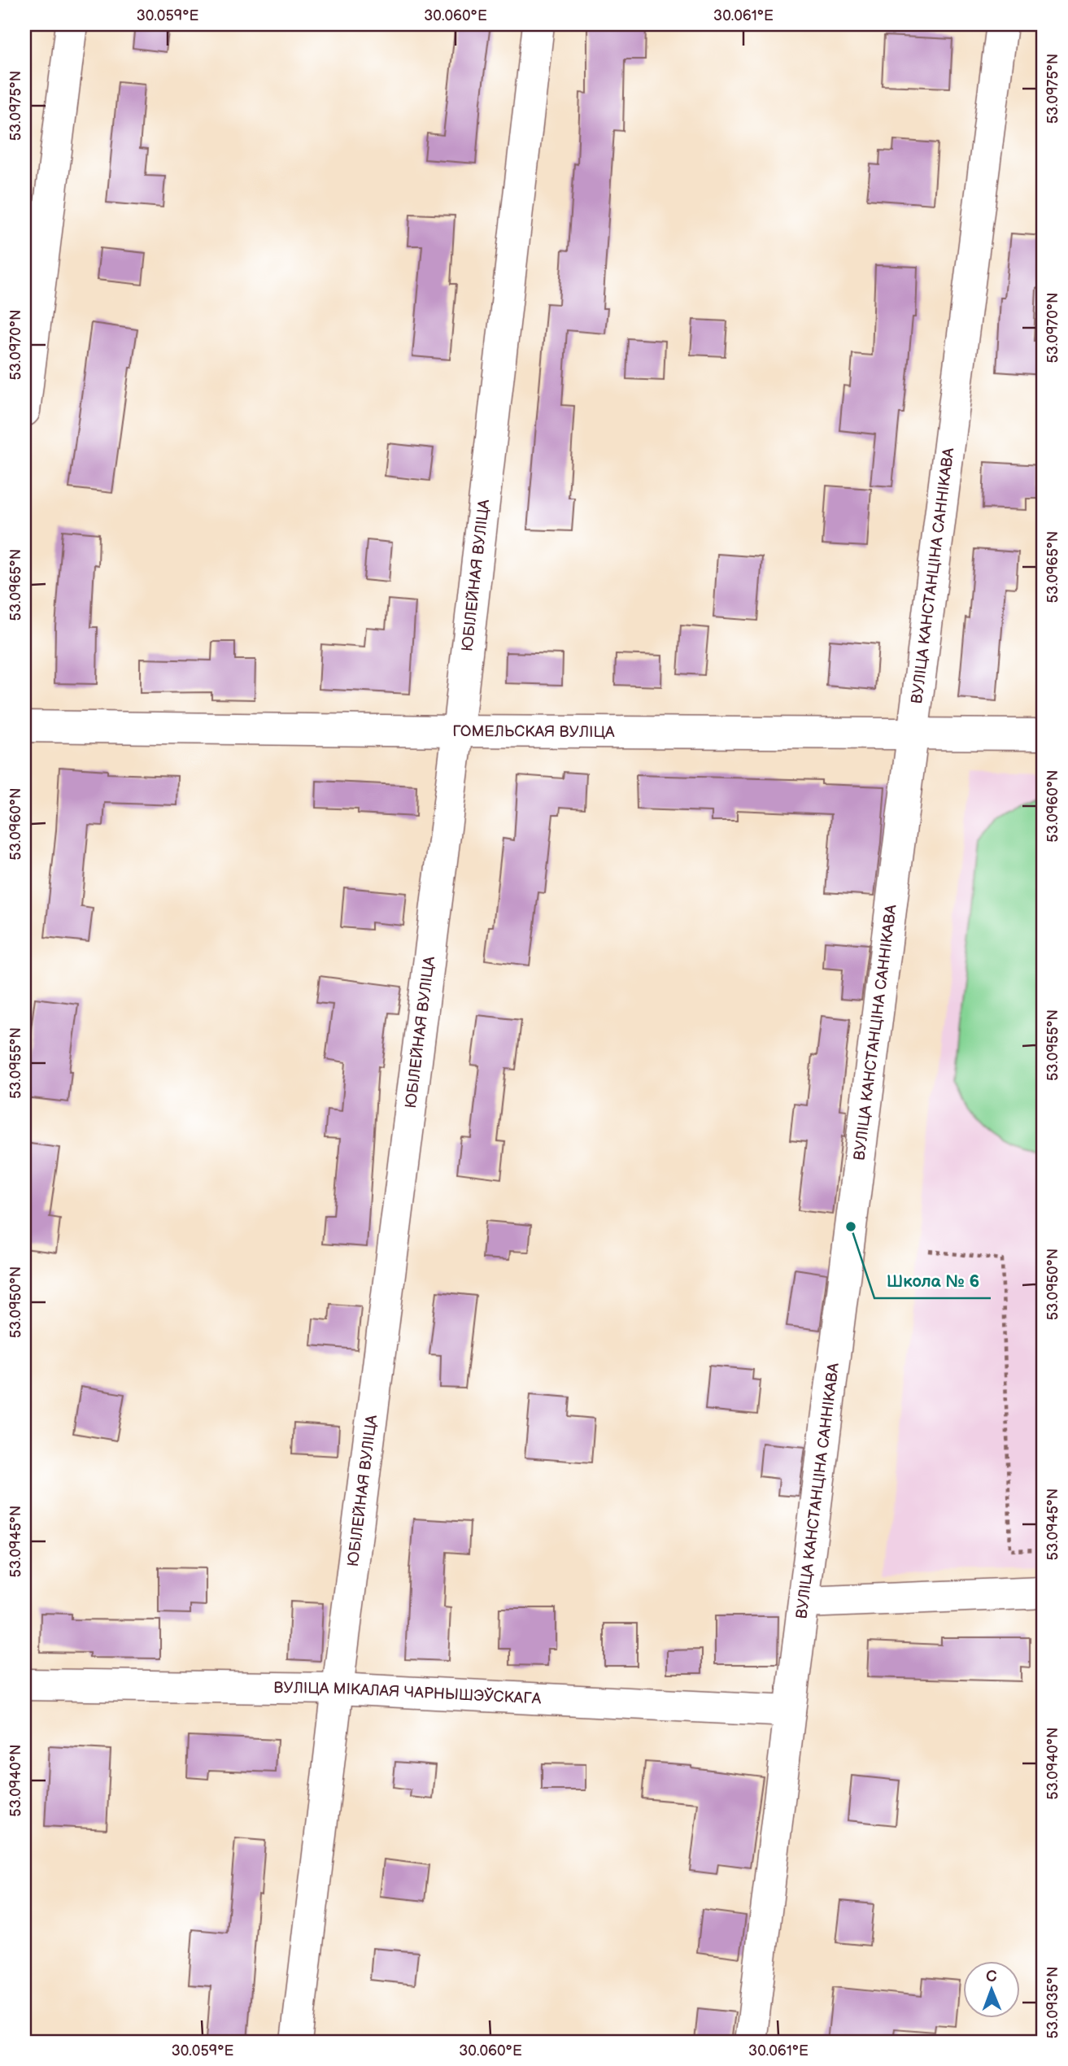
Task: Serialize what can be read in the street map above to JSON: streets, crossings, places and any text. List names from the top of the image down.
{
  "streets": {
    "street": [
      "ВУЛІЦА КАНСТАНЦІНА САННІКАВА",
      "ЮБІЛЕЙНАЯ ВУЛІЦА",
      "ГОМЕЛЬСКАЯ ВУЛІЦА",
      "ВУЛІЦА МІКАЛАЯ ЧАРНЫШЭЎСКАГА"
    ]
  },
  "crossings": [
    ["ВУЛІЦА КАНСТАНЦІНА САННІКАВА", "ГОМЕЛЬСКАЯ ВУЛІЦА"],
    ["ВУЛІЦА КАНСТАНЦІНА САННІКАВА", "ВУЛІЦА МІКАЛАЯ ЧАРНЫШЭЎСКАГА"],
    ["ЮБІЛЕЙНАЯ ВУЛІЦА", "ГОМЕЛЬСКАЯ ВУЛІЦА"],
    ["ЮБІЛЕЙНАЯ ВУЛІЦА", "ВУЛІЦА МІКАЛАЯ ЧАРНЫШЭЎСКАГА"]
  ],
  "places": ["Школа № 6"],
  "north": "top",
  "coordinates": [
    "30.059°E",
    "30.060°E",
    "30.061°E",
    "53.0975°N",
    "53.0970°N",
    "53.0965°N",
    "53.0960°N",
    "53.0955°N",
    "53.0950°N",
    "53.0945°N",
    "53.0940°N",
    "53.0935°N"
  ]
}
